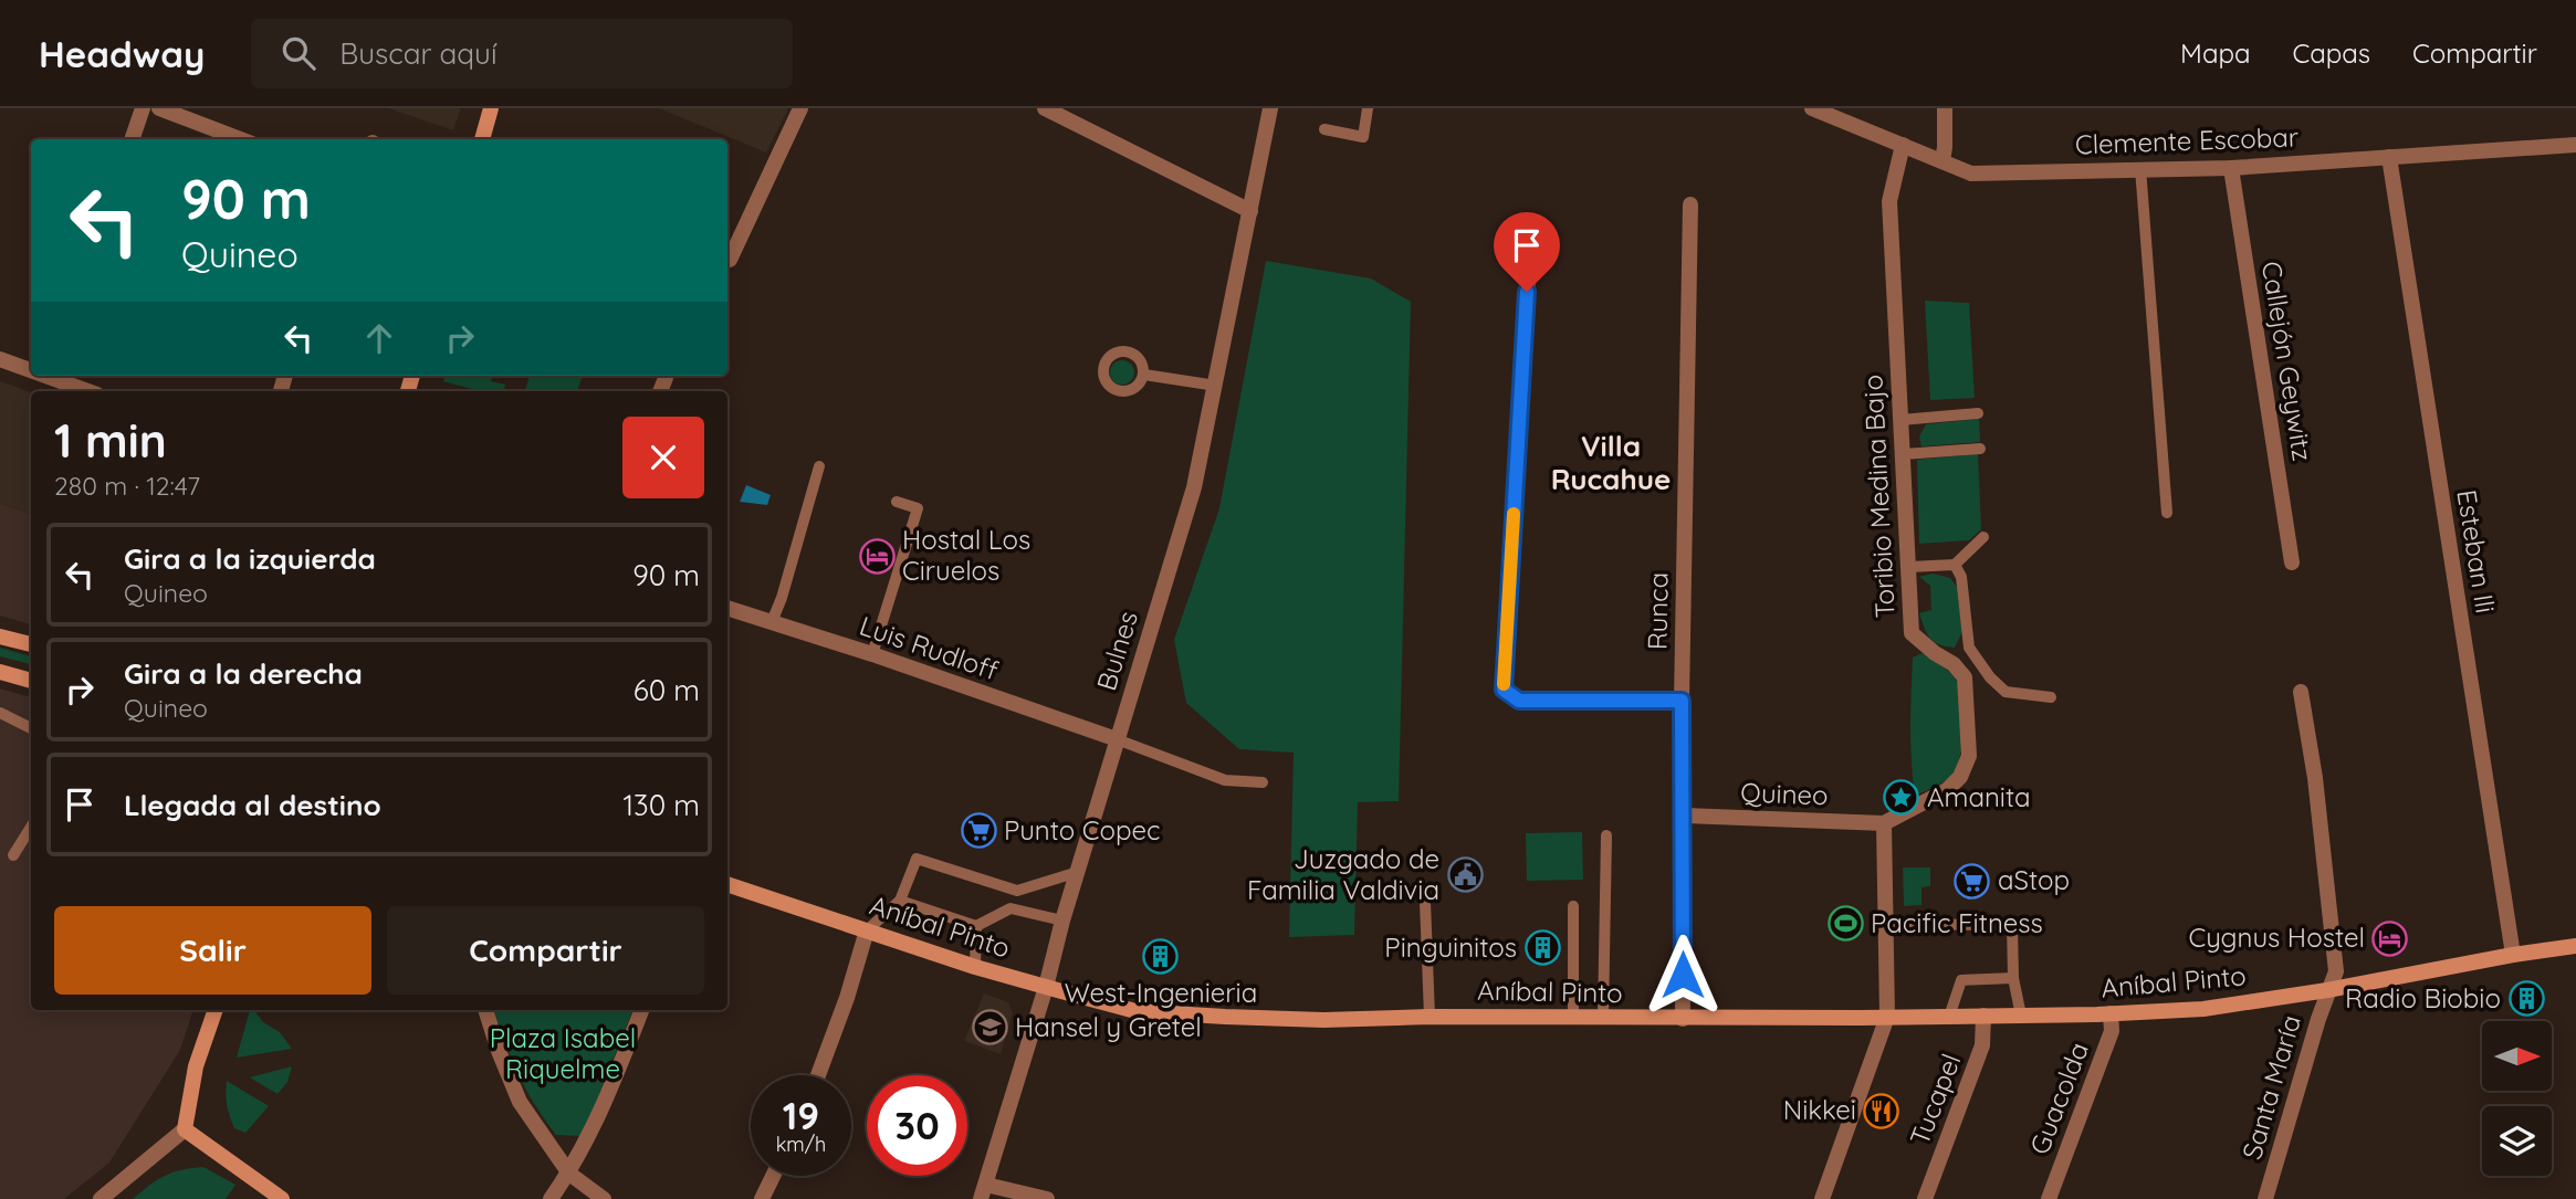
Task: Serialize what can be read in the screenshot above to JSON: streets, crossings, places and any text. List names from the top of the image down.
{
  "streets": {
    "main road": ["Aníbal Pinto"],
    "street": [
      "Clemente Escobar",
      "Callejón Geywitz",
      "Toribio Medina Bajo",
      "Esteban Ili",
      "Runca",
      "Luis Rudloff",
      "Bulnes",
      "Quineo",
      "Santa María",
      "Guacolda",
      "Tucapel"
    ]
  },
  "crossings": [
    ["Clemente Escobar", "Callejón Geywitz"],
    ["Clemente Escobar", "Toribio Medina Bajo"],
    ["Clemente Escobar", "Esteban Ili"],
    ["Esteban Ili", "Aníbal Pinto"],
    ["Runca", "Quineo"],
    ["Runca", "Aníbal Pinto"],
    ["Luis Rudloff", "Bulnes"],
    ["Bulnes", "Aníbal Pinto"],
    ["Aníbal Pinto", "Santa María"],
    ["Aníbal Pinto", "Guacolda"],
    ["Aníbal Pinto", "Tucapel"]
  ],
  "districts": ["Villa Rucahue"],
  "parks": ["Plaza Isabel Riquelme"],
  "places": {
    "hotel": ["Hostal Los Ciruelos", "Cygnus Hostel"],
    "place": ["Amanita"],
    "supermarket": ["Punto Copec", "aStop"],
    "public building": ["Juzgado de Familia Valdivia"],
    "sports": ["Pacific Fitness"],
    "building": ["Pinguinitos", "West-Ingenieria", "Radio Biobio"],
    "school or university": ["Hansel y Gretel"],
    "restaurant": ["Nikkei"]
  },
  "north": "right",
  "page": {
    "header": "Headway",
    "search": "Buscar aquí",
    "nav": ["Mapa", "Capas", "Compartir"],
    "turn": ["90 m", "Quineo"],
    "heading": ["1 min", "280 m · 12:47"],
    "list": [
      {
        "name": "Gira a la izquierda",
        "note": "Quineo",
        "value": "90 m"
      },
      {
        "name": "Gira a la derecha",
        "note": "Quineo",
        "value": "60 m"
      },
      {
        "name": "Llegada al destino",
        "value": "130 m"
      }
    ],
    "buttons": ["Salir", "Compartir"],
    "speed": "19 km/h",
    "limit": "30"
  }
}
